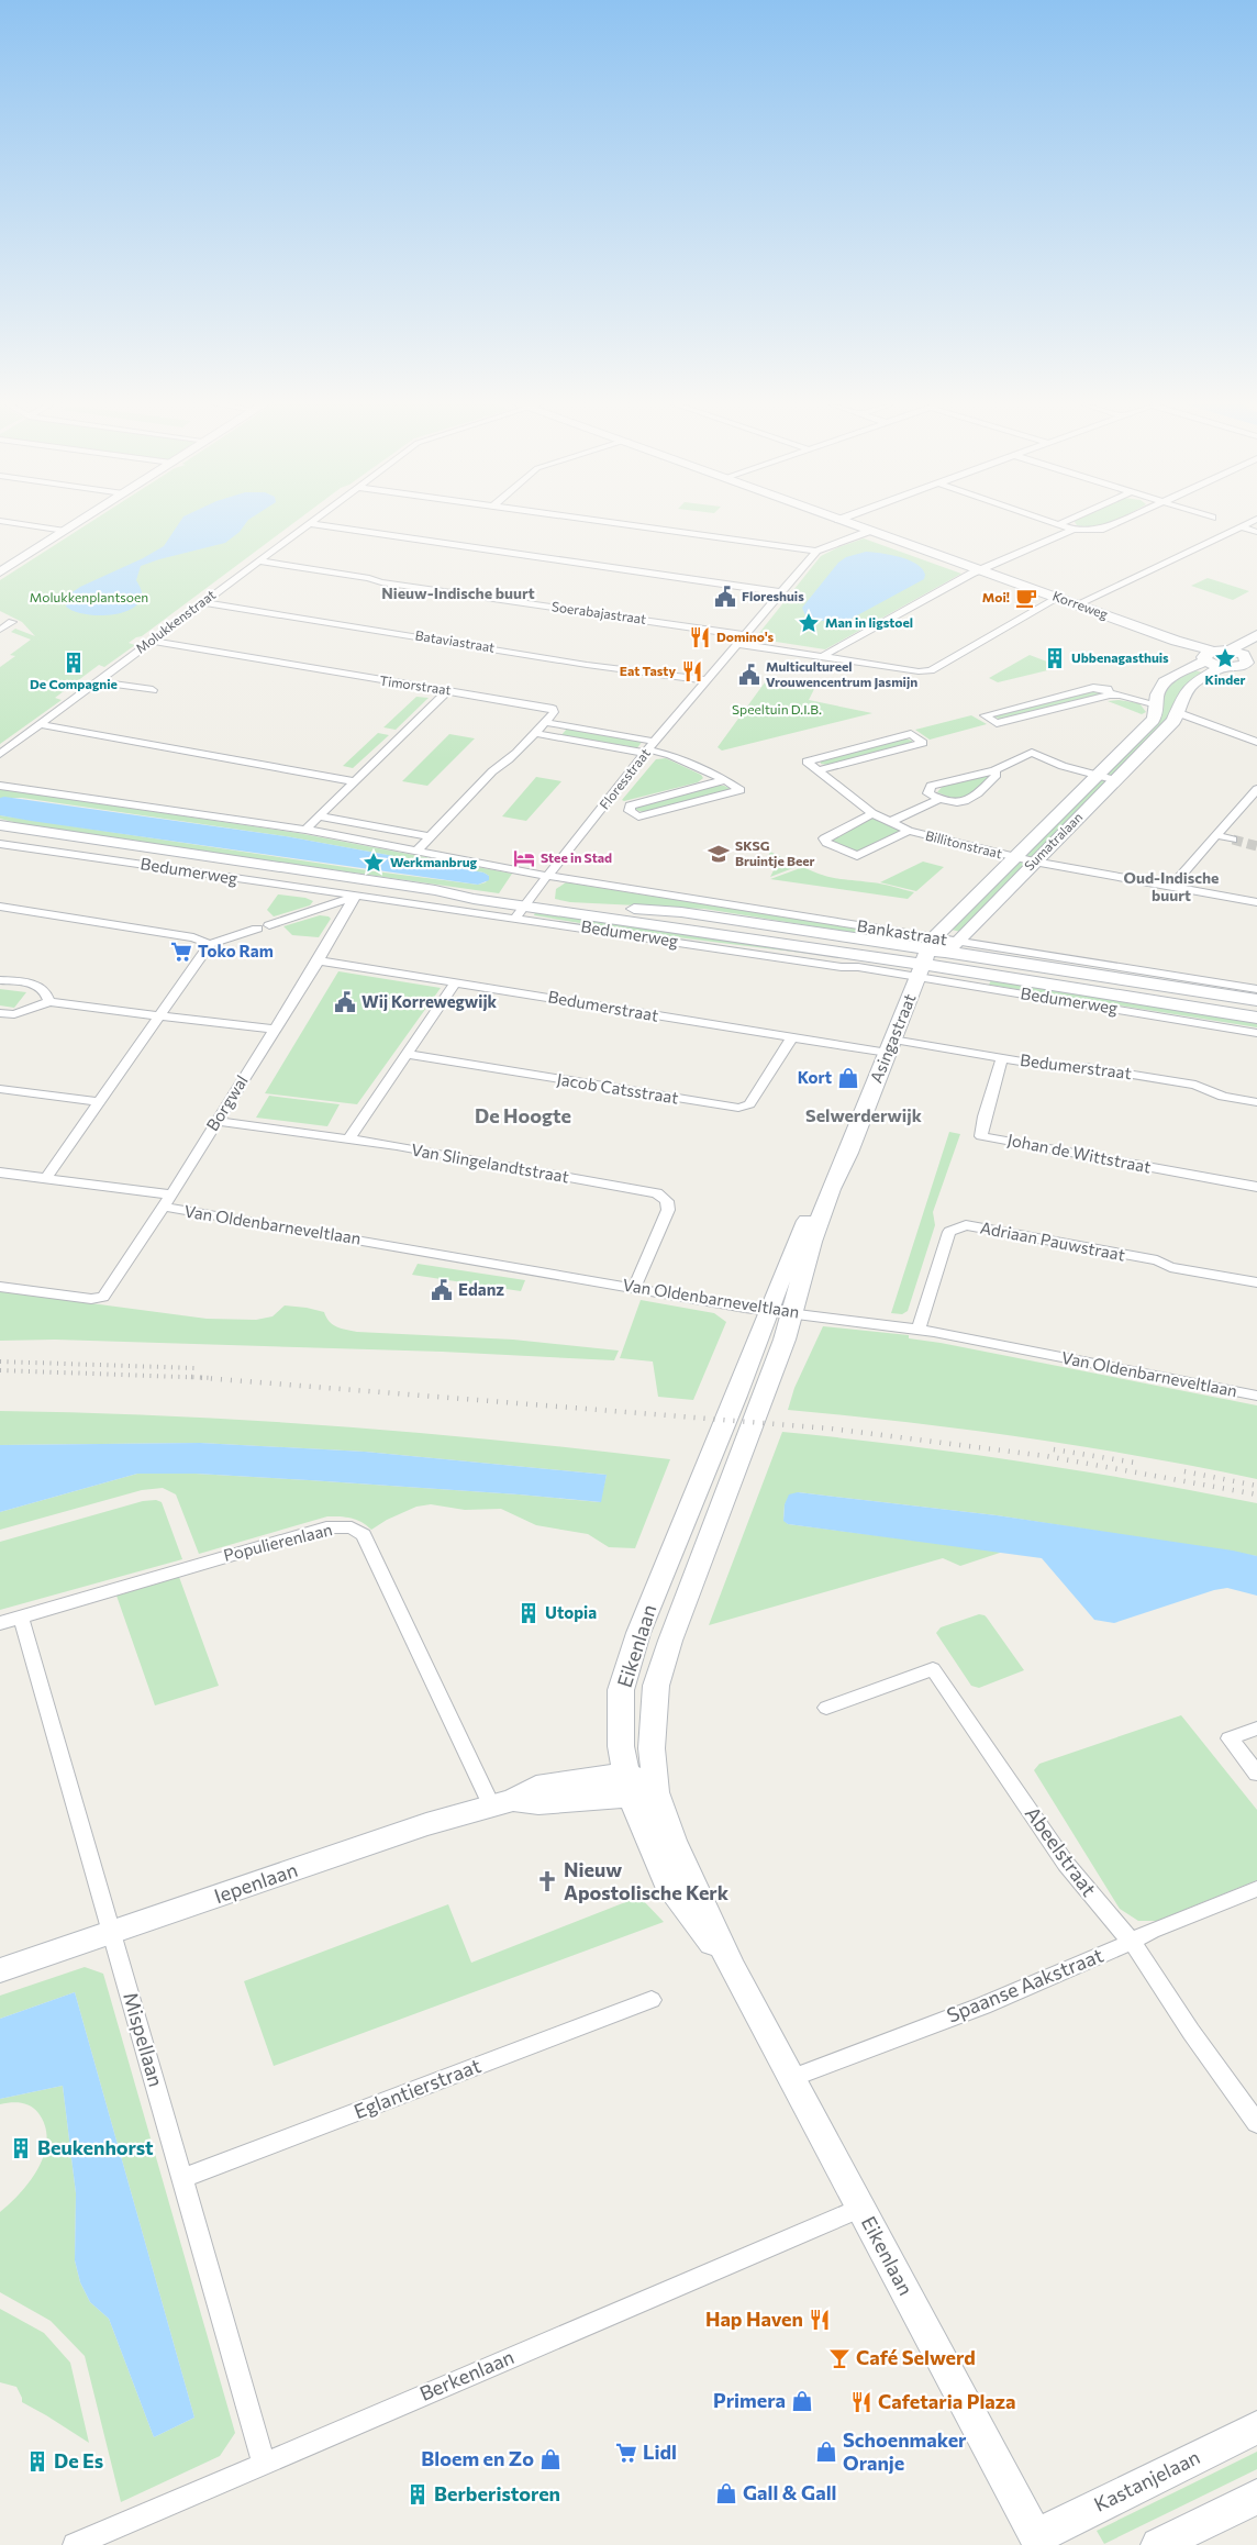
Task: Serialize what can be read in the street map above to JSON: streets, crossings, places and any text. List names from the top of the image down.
{
  "streets": {
    "main road": [
      "Korreweg",
      "Sumatralaan",
      "Bedumerweg",
      "Asingastraat",
      "Eikenlaan",
      "Iepenlaan",
      "Kastanjelaan"
    ],
    "street": [
      "Soerabajastraat",
      "Molukkenstraat",
      "Bataviastraat",
      "Timorstraat",
      "Floresstraat",
      "Billitonstraat",
      "Bankastraat",
      "Bedumerstraat",
      "Jacob Catsstraat",
      "Borgwal",
      "Johan de Wittstraat",
      "Van Slingelandtstraat",
      "Van Oldenbarneveltlaan",
      "Adriaan Pauwstraat",
      "Populierenlaan",
      "Abeelstraat",
      "Spaanse Aakstraat",
      "Mispellaan",
      "Eglantierstraat",
      "Berkenlaan"
    ]
  },
  "crossings": [
    ["Korreweg", "Soerabajastraat"],
    ["Korreweg", "Sumatralaan"],
    ["Soerabajastraat", "Molukkenstraat"],
    ["Soerabajastraat", "Floresstraat"],
    ["Molukkenstraat", "Bataviastraat"],
    ["Molukkenstraat", "Timorstraat"],
    ["Bataviastraat", "Floresstraat"],
    ["Floresstraat", "Bedumerweg"],
    ["Floresstraat", "Bankastraat"],
    ["Sumatralaan", "Billitonstraat"],
    ["Sumatralaan", "Bedumerweg"],
    ["Sumatralaan", "Bankastraat"],
    ["Sumatralaan", "Asingastraat"],
    ["Bedumerweg", "Bankastraat"],
    ["Bedumerweg", "Asingastraat"],
    ["Bedumerweg", "Borgwal"],
    ["Bankastraat", "Asingastraat"],
    ["Bedumerstraat", "Asingastraat"],
    ["Bedumerstraat", "Jacob Catsstraat"],
    ["Bedumerstraat", "Borgwal"],
    ["Bedumerstraat", "Johan de Wittstraat"],
    ["Asingastraat", "Van Oldenbarneveltlaan"],
    ["Asingastraat", "Eikenlaan"],
    ["Borgwal", "Van Slingelandtstraat"],
    ["Borgwal", "Van Oldenbarneveltlaan"],
    ["Van Slingelandtstraat", "Van Oldenbarneveltlaan"],
    ["Van Oldenbarneveltlaan", "Adriaan Pauwstraat"],
    ["Populierenlaan", "Iepenlaan"],
    ["Populierenlaan", "Mispellaan"],
    ["Eikenlaan", "Iepenlaan"],
    ["Eikenlaan", "Spaanse Aakstraat"],
    ["Eikenlaan", "Berkenlaan"],
    ["Eikenlaan", "Kastanjelaan"],
    ["Abeelstraat", "Spaanse Aakstraat"],
    ["Iepenlaan", "Mispellaan"],
    ["Mispellaan", "Eglantierstraat"],
    ["Mispellaan", "Berkenlaan"]
  ],
  "districts": [
    "Nieuw-Indische buurt",
    "Oud-Indische buurt",
    "Selwerderwijk",
    "De Hoogte"
  ],
  "parks": ["Molukkenplantsoen", "Speeltuin D.I.B."],
  "places": {
    "public building": [
      "Floreshuis",
      "Multicultureel Vrouwencentrum Jasmijn",
      "Wij Korrewegwijk",
      "Edanz"
    ],
    "cafe": ["Moi!"],
    "place": ["Man in ligstoel", "Kinder", "Werkmanbrug"],
    "restaurant": [
      "Domino's",
      "Eat Tasty",
      "Hap Haven",
      "Cafetaria Plaza"
    ],
    "building": [
      "Ubbenagasthuis",
      "De Compagnie",
      "Utopia",
      "Beukenhorst",
      "De Es",
      "Berberistoren"
    ],
    "school or university": ["SKSG Bruintje Beer"],
    "hotel": ["Stee in Stad"],
    "supermarket": ["Toko Ram", "Lidl"],
    "shop": [
      "Kort",
      "Primera",
      "Schoenmaker Oranje",
      "Bloem en Zo",
      "Gall & Gall"
    ],
    "church": ["Nieuw Apostolische Kerk"],
    "bar": ["Café Selwerd"]
  }
}
